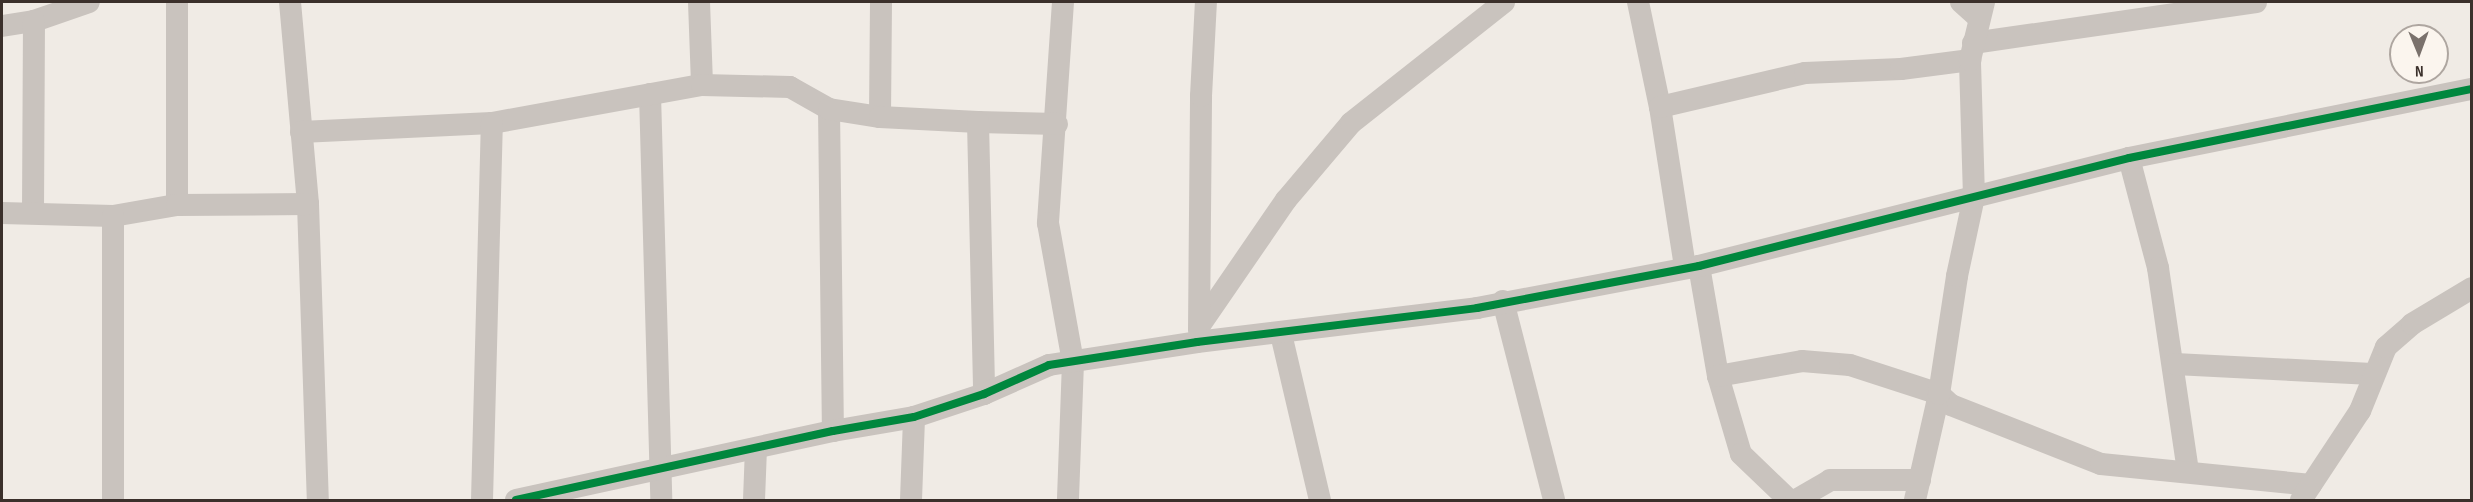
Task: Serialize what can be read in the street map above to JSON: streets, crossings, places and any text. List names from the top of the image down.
{
  "north": "bottom"
}
